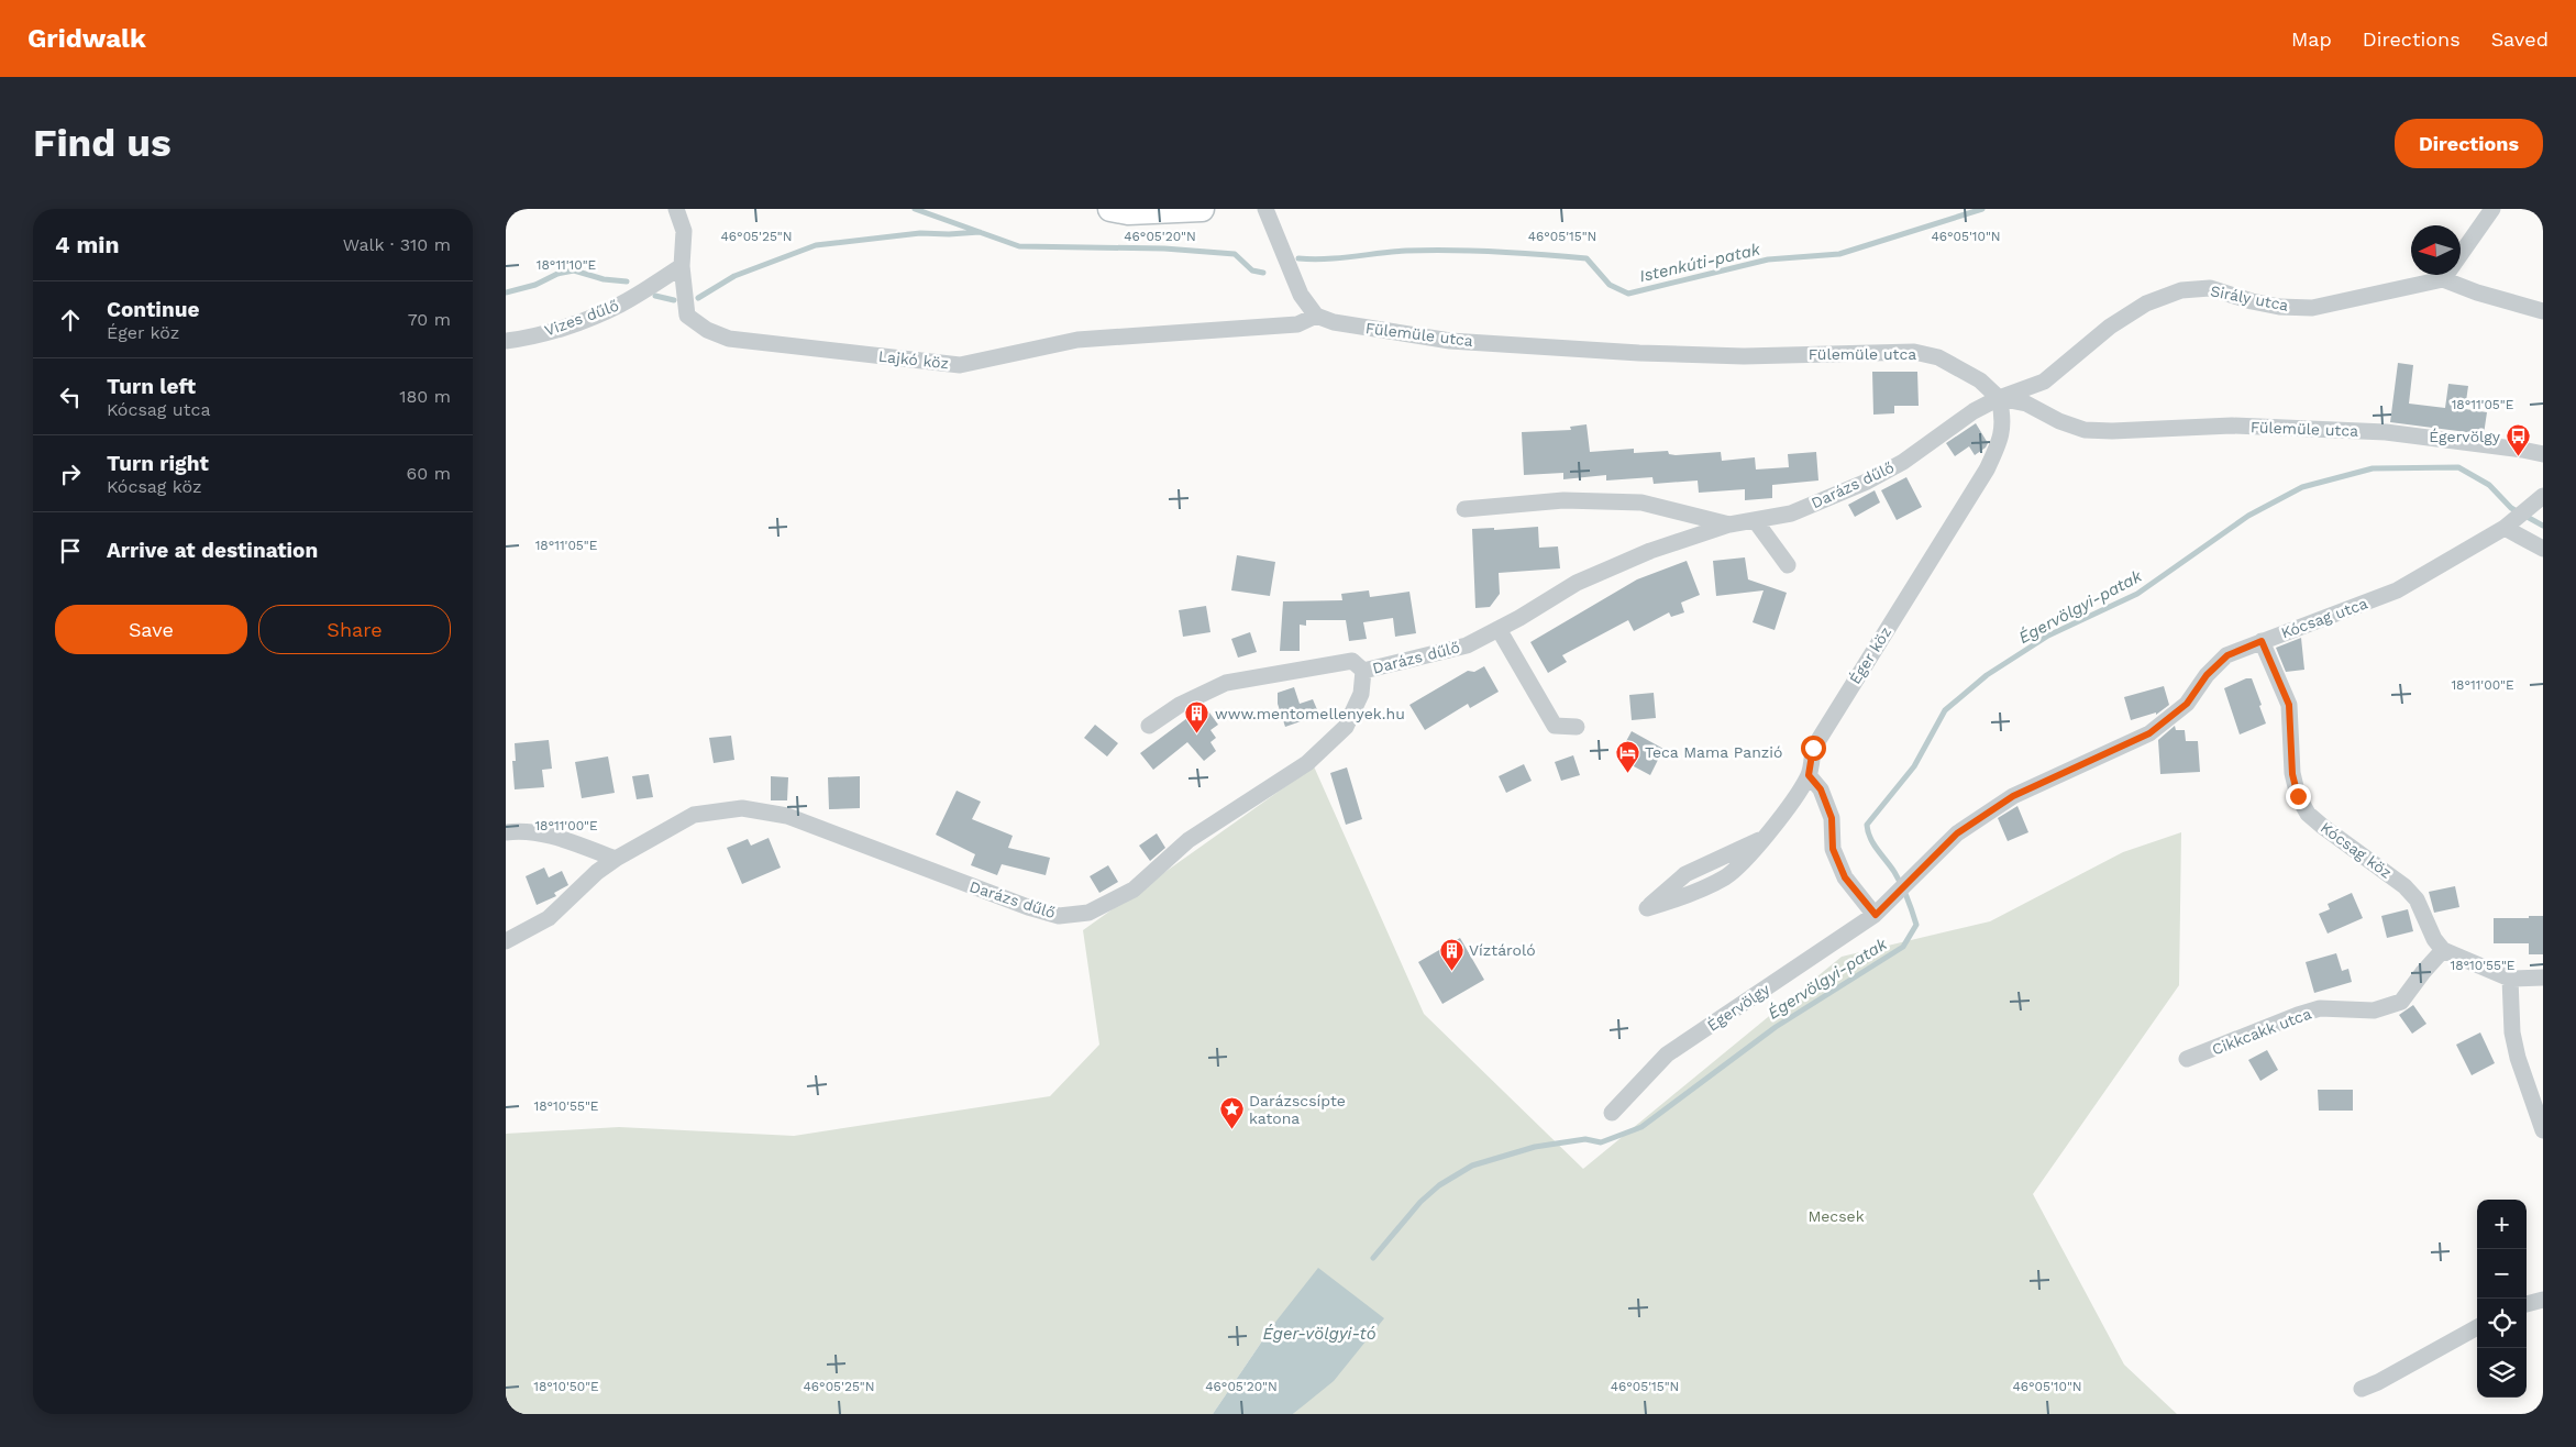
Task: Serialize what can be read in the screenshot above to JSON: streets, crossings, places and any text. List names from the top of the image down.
{
  "streets": {
    "street": [
      "Sirály utca",
      "Vizes dűlő",
      "Fülemüle utca",
      "Lajkó köz",
      "Darázs dűlő",
      "Kócsag utca",
      "Éger köz",
      "Kócsag köz",
      "Égervölgy",
      "Cikkcakk utca"
    ]
  },
  "crossings": [
    ["Sirály utca", "Fülemüle utca"],
    ["Sirály utca", "Darázs dűlő"],
    ["Sirály utca", "Éger köz"],
    ["Vizes dűlő", "Lajkó köz"],
    ["Fülemüle utca", "Lajkó köz"],
    ["Fülemüle utca", "Darázs dűlő"],
    ["Fülemüle utca", "Éger köz"],
    ["Darázs dűlő", "Éger köz"],
    ["Kócsag utca", "Kócsag köz"],
    ["Kócsag utca", "Égervölgy"],
    ["Kócsag köz", "Cikkcakk utca"]
  ],
  "water": ["Istenkúti-patak", "Égervölgyi-patak", "Éger-völgyi-tó"],
  "parks": ["Mecsek"],
  "places": {
    "bus stop": ["Égervölgy"],
    "building": ["www.mentomellenyek.hu", "Víztároló"],
    "hotel": ["Teca Mama Panzió"],
    "place": ["Darázscsípte katona"]
  },
  "north": "left",
  "page": {
    "header": "Gridwalk",
    "nav": ["Map", "Directions", "Saved"],
    "buttons": [
      "Directions",
      ["Save", "Share"]
    ],
    "title": "Find us",
    "heading": ["4 min", "Walk · 310 m"],
    "list": [
      ["Continue", "Éger köz", "70 m"],
      ["Turn left", "Kócsag utca", "180 m"],
      ["Turn right", "Kócsag köz", "60 m"],
      "Arrive at destination"
    ],
    "map_buttons": ["+", "−"]
  },
  "coordinates": [
    "46°05'25\"N",
    "46°05'20\"N",
    "46°05'15\"N",
    "46°05'10\"N",
    "18°11'10\"E",
    "18°11'05\"E",
    "18°11'00\"E",
    "18°10'55\"E",
    "18°10'50\"E"
  ]
}
